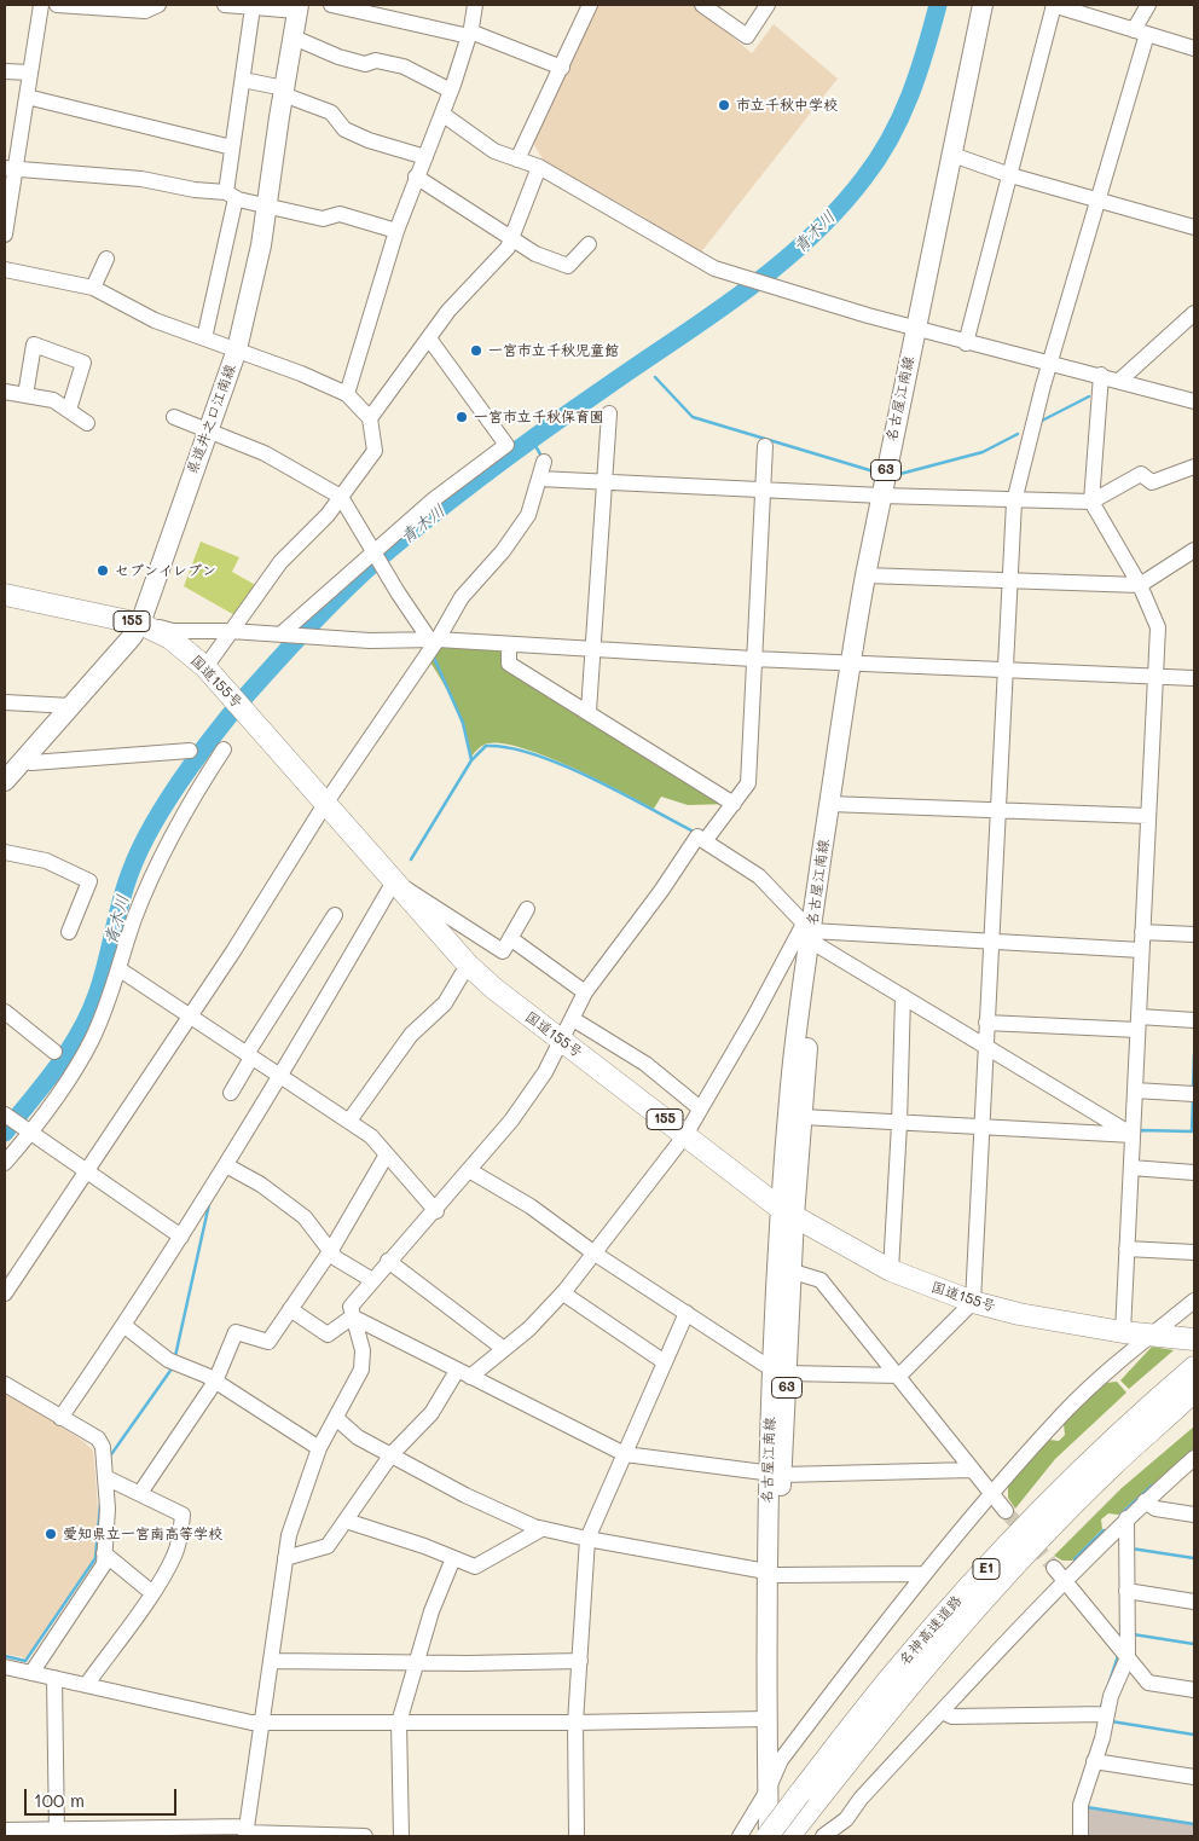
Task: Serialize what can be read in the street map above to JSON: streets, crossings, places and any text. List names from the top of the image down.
{
  "streets": {
    "highway": [
      "155",
      "国道155号",
      "E1",
      "名神高速道路"
    ],
    "main road": ["名古屋江南線", "県道井之口江南線", "63"]
  },
  "crossings": [
    ["名古屋江南線", "国道155号"],
    ["名古屋江南線", "名神高速道路"],
    ["県道井之口江南線", "国道155号"]
  ],
  "water": ["青木川"],
  "places": [
    "市立千秋中学校",
    "一宮市立千秋児童館",
    "一宮市立千秋保育園",
    "セブンイレブン",
    "愛知県立一宮南高等学校"
  ],
  "scale_bar": "100 m"
}
